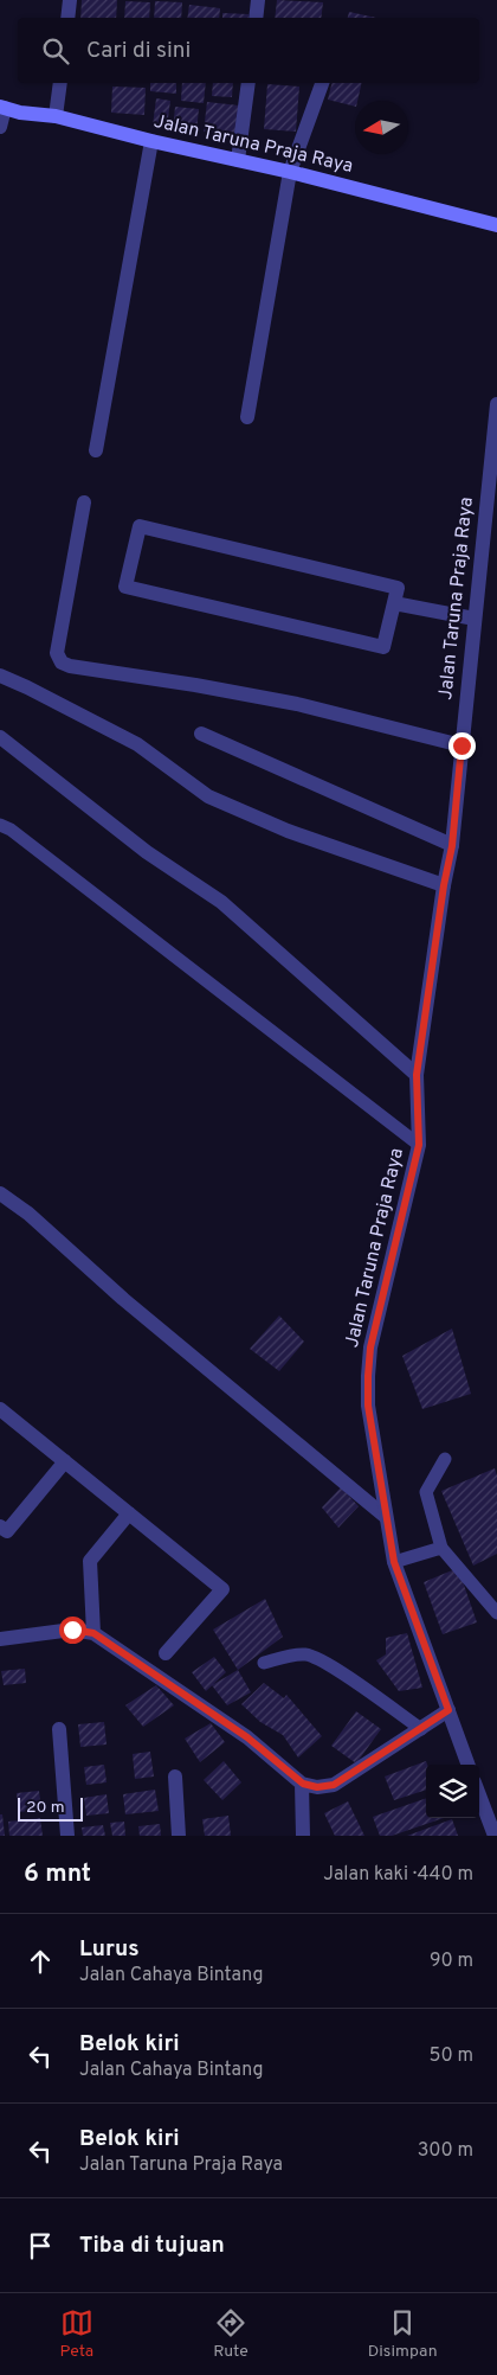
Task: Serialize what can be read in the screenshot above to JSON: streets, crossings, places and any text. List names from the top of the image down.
{
  "streets": {
    "main road": ["Jalan Taruna Praja Raya"]
  },
  "scale_bar": "20 m",
  "north": "left",
  "page": {
    "search": "Cari di sini",
    "scale": "20 m",
    "heading": ["6 mnt", "Jalan kaki · 440 m"],
    "list": [
      ["Lurus", "Jalan Cahaya Bintang", "90 m"],
      ["Belok kiri", "Jalan Cahaya Bintang", "50 m"],
      ["Belok kiri", "Jalan Taruna Praja Raya", "300 m"],
      "Tiba di tujuan"
    ],
    "nav": ["Peta", "Rute", "Disimpan"]
  }
}
